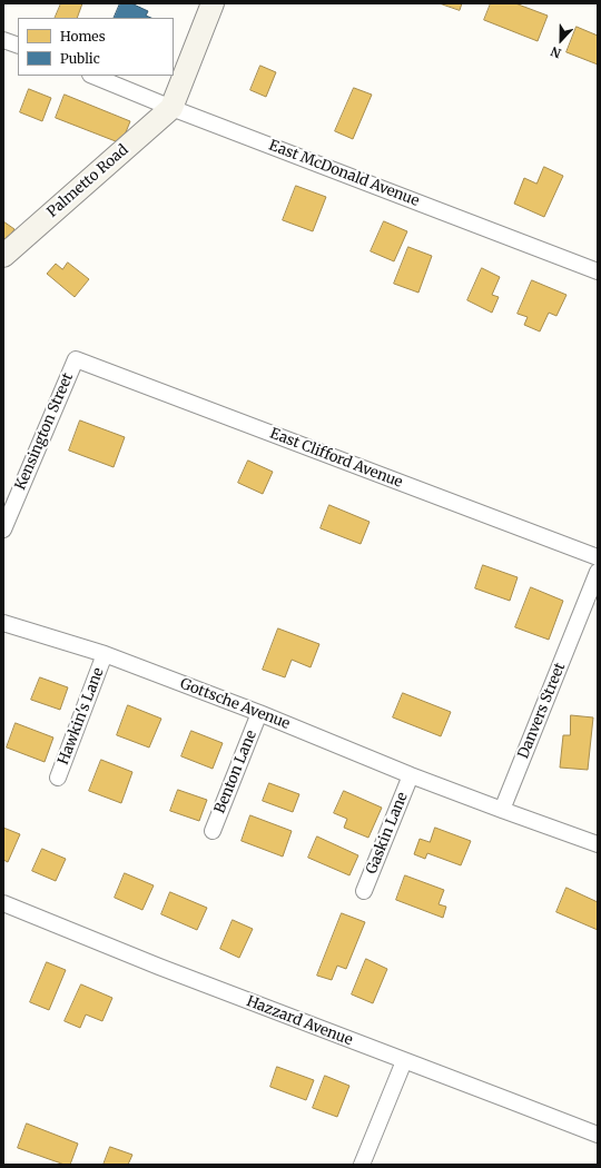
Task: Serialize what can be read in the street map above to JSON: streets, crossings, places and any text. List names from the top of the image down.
{
  "streets": {
    "street": [
      "East McDonald Avenue",
      "Palmetto Road",
      "Kensington Street",
      "East Clifford Avenue",
      "Gottsche Avenue",
      "Danvers Street",
      "Hawkin's Lane",
      "Benton Lane",
      "Gaskin Lane",
      "Hazzard Avenue"
    ]
  },
  "crossings": [
    ["East McDonald Avenue", "Palmetto Road"],
    ["Kensington Street", "East Clifford Avenue"],
    ["Gottsche Avenue", "Danvers Street"],
    ["Gottsche Avenue", "Hawkin's Lane"],
    ["Gottsche Avenue", "Benton Lane"],
    ["Gottsche Avenue", "Gaskin Lane"]
  ],
  "legend": ["Homes", "Public"],
  "north": "bottom"
}
